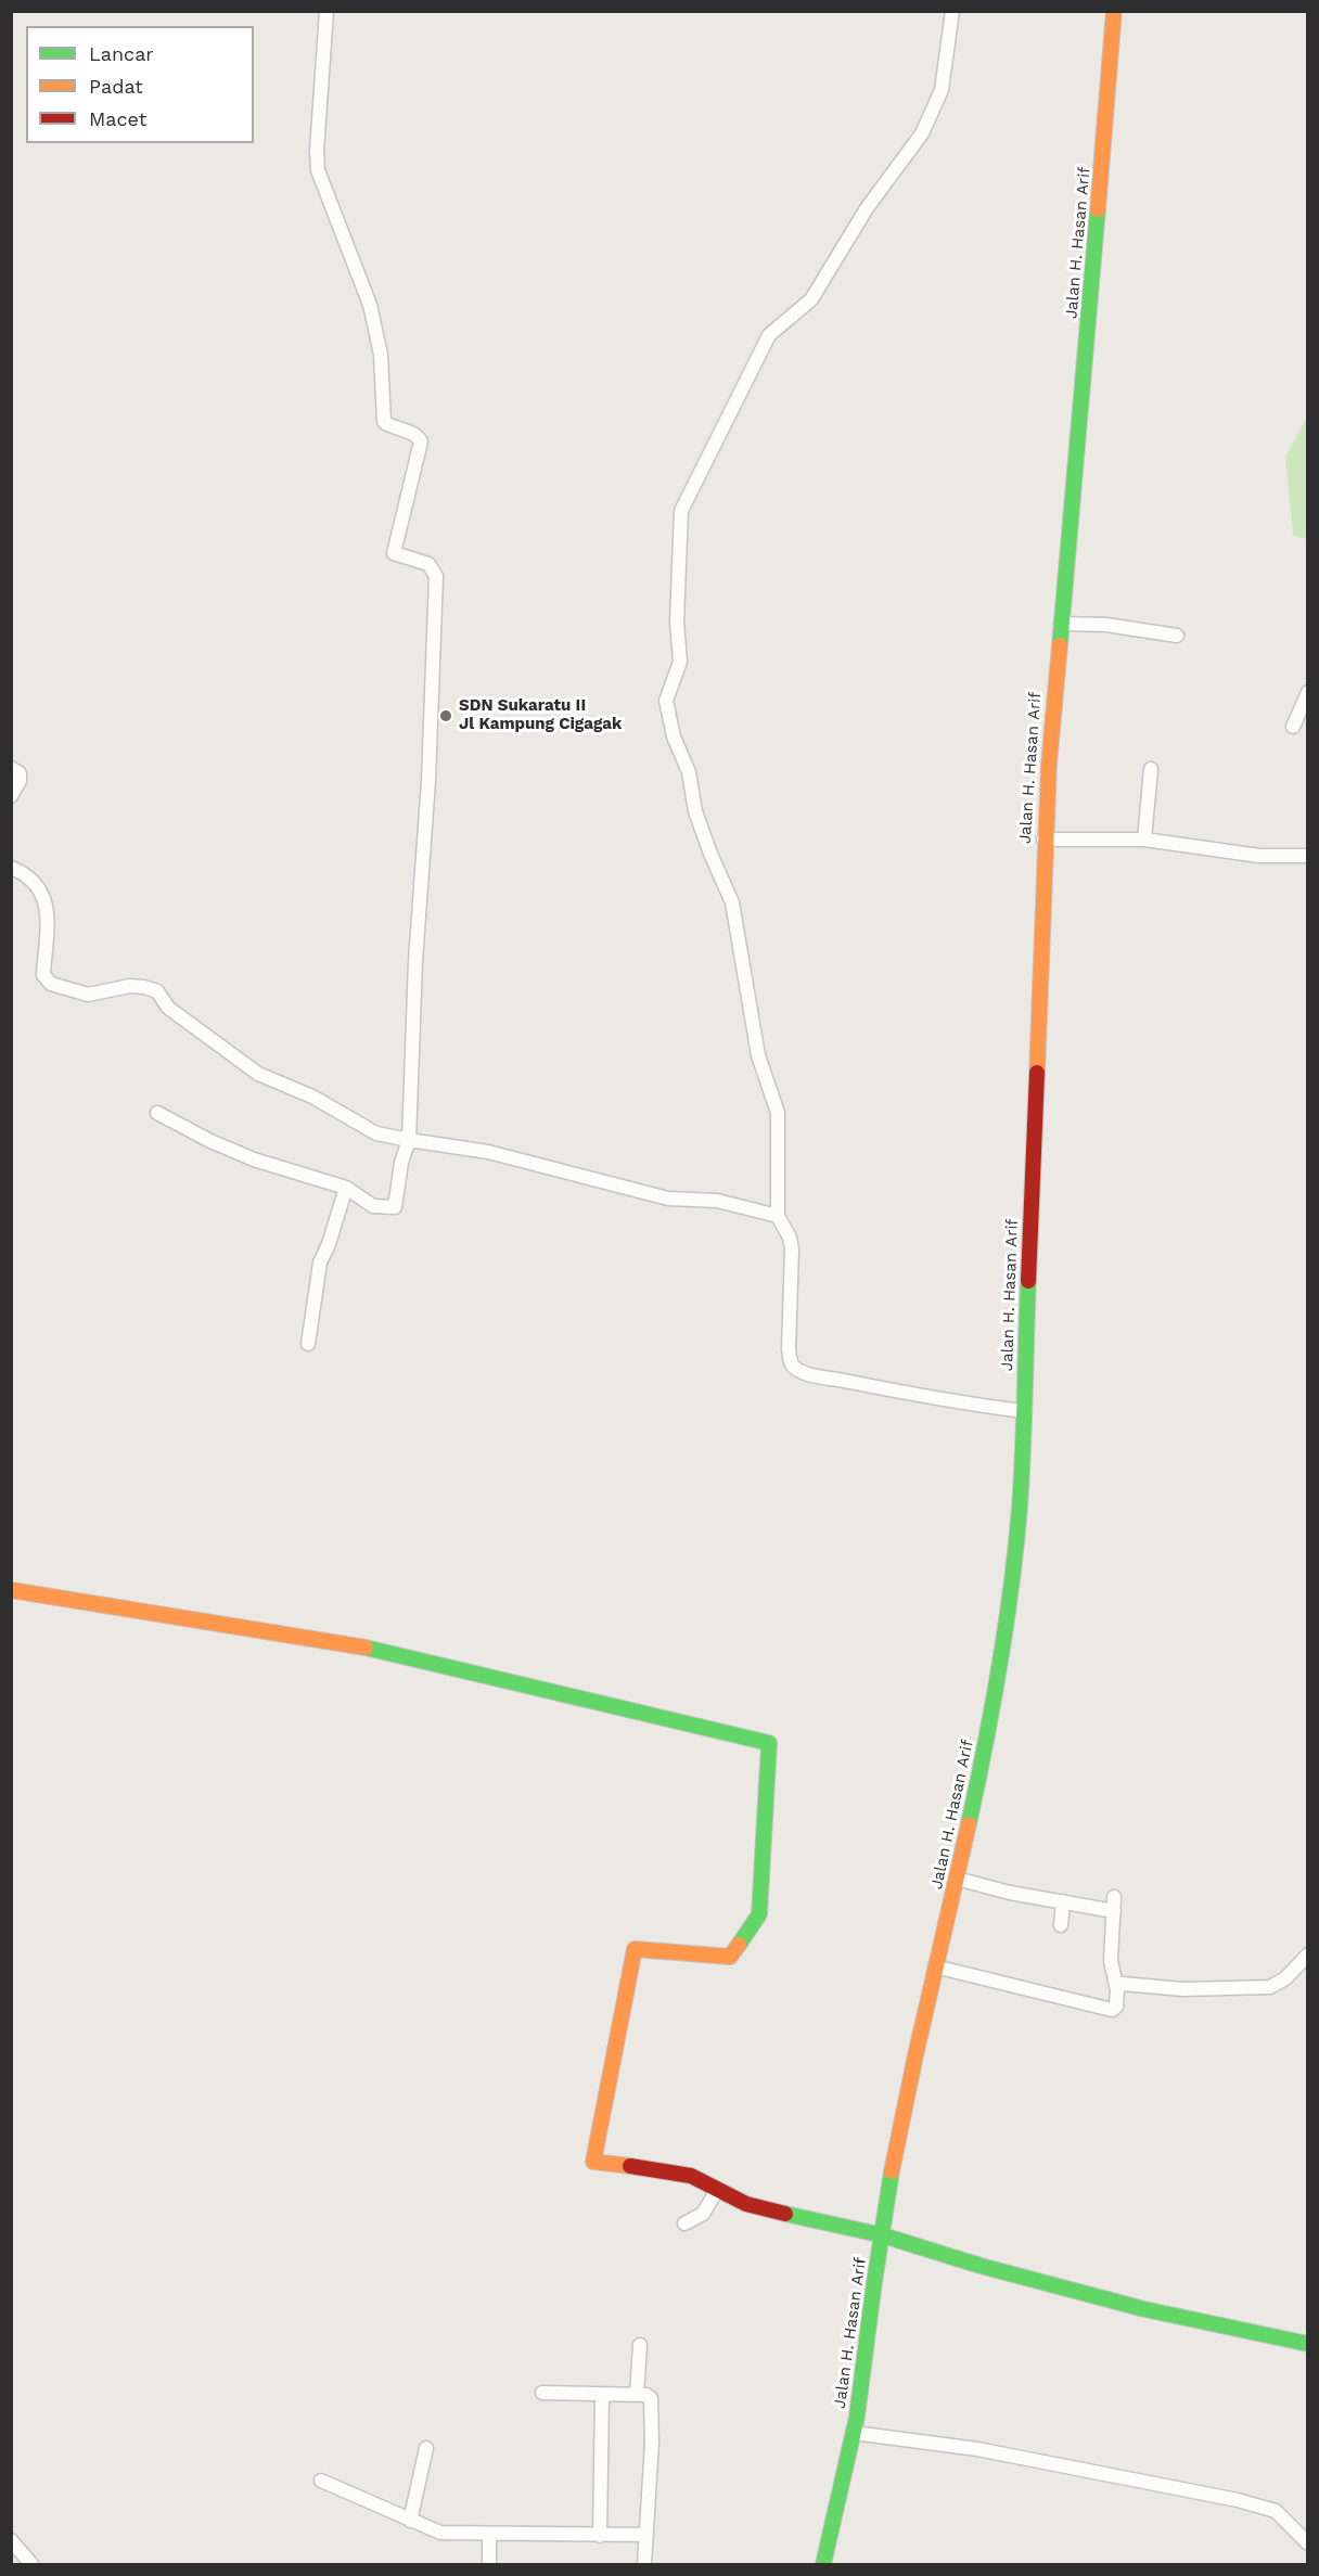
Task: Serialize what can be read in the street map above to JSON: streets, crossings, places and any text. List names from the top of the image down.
{
  "streets": {
    "main road": ["Jalan H. Hasan Arif"]
  },
  "places": ["SDN Sukaratu II Jl Kampung Cigagak"],
  "legend": ["Lancar", "Padat", "Macet"]
}
